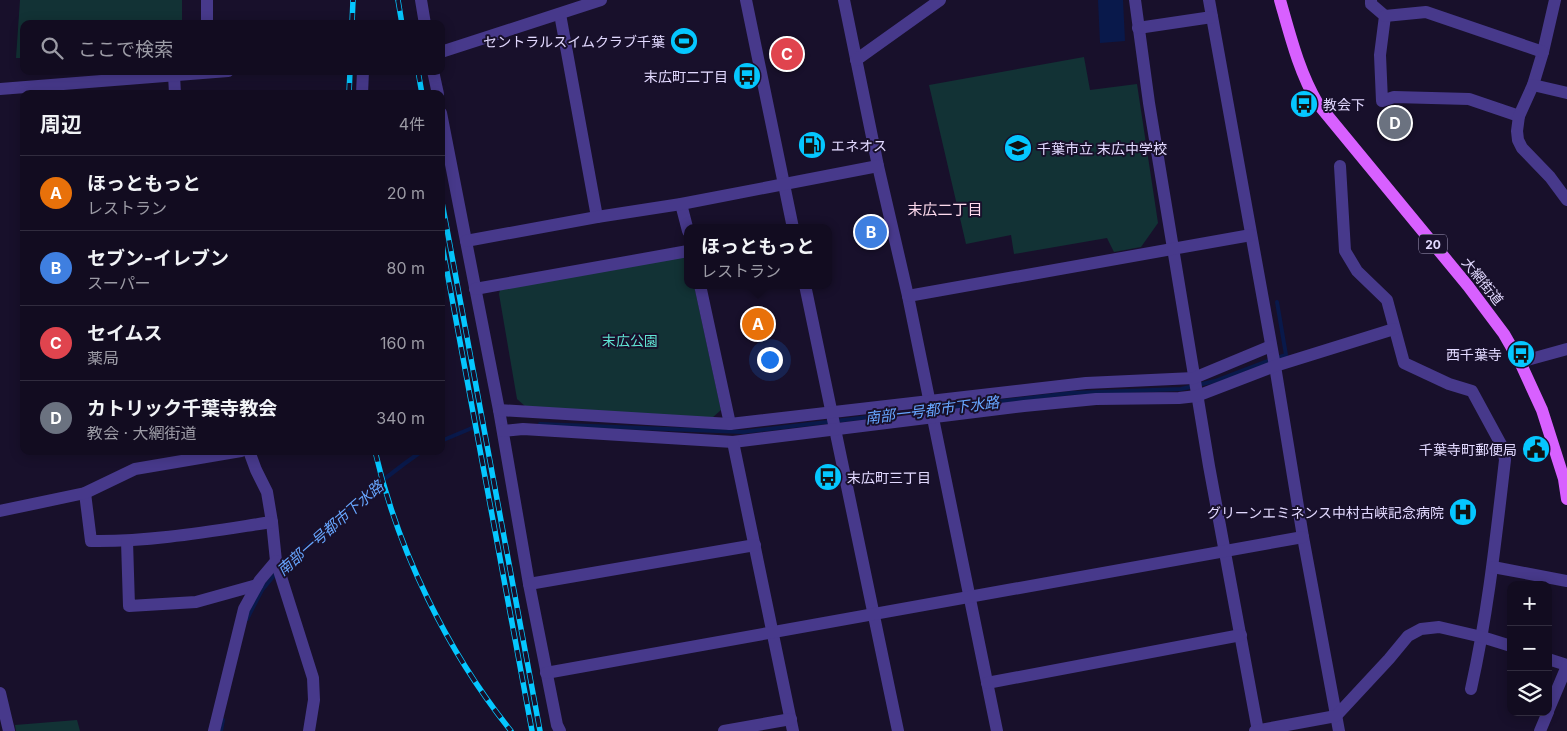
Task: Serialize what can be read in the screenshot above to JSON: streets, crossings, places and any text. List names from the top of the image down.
{
  "streets": {
    "main road": ["20", "大網街道"]
  },
  "districts": ["末広二丁目"],
  "water": ["南部一号都市下水路"],
  "parks": ["末広公園"],
  "places": {
    "sports": ["セントラルスイムクラブ千葉"],
    "bus stop": [
      "末広町二丁目",
      "教会下",
      "西千葉寺",
      "末広町三丁目"
    ],
    "fuel station": ["エネオス"],
    "school or university": ["千葉市立 末広中学校"],
    "public building": ["千葉寺町郵便局"],
    "hospital": ["グリーンエミネンス中村古峡記念病院"]
  },
  "page": {
    "search": "ここで検索",
    "pins": [
      "C",
      "D",
      "B",
      "A"
    ],
    "heading": ["周辺", "4件"],
    "list": [
      {
        "mark": "A",
        "name": "ほっともっと",
        "note": "レストラン",
        "value": "20 m"
      },
      {
        "mark": "B",
        "name": "セブン-イレブン",
        "note": "スーパー",
        "value": "80 m"
      },
      {
        "mark": "C",
        "name": "セイムス",
        "note": "薬局",
        "value": "160 m"
      },
      {
        "mark": "D",
        "name": "カトリック千葉寺教会",
        "note": "教会 · 大網街道",
        "value": "340 m"
      }
    ],
    "popup": ["ほっともっと", "レストラン"],
    "map_buttons": ["+", "−"]
  }
}
